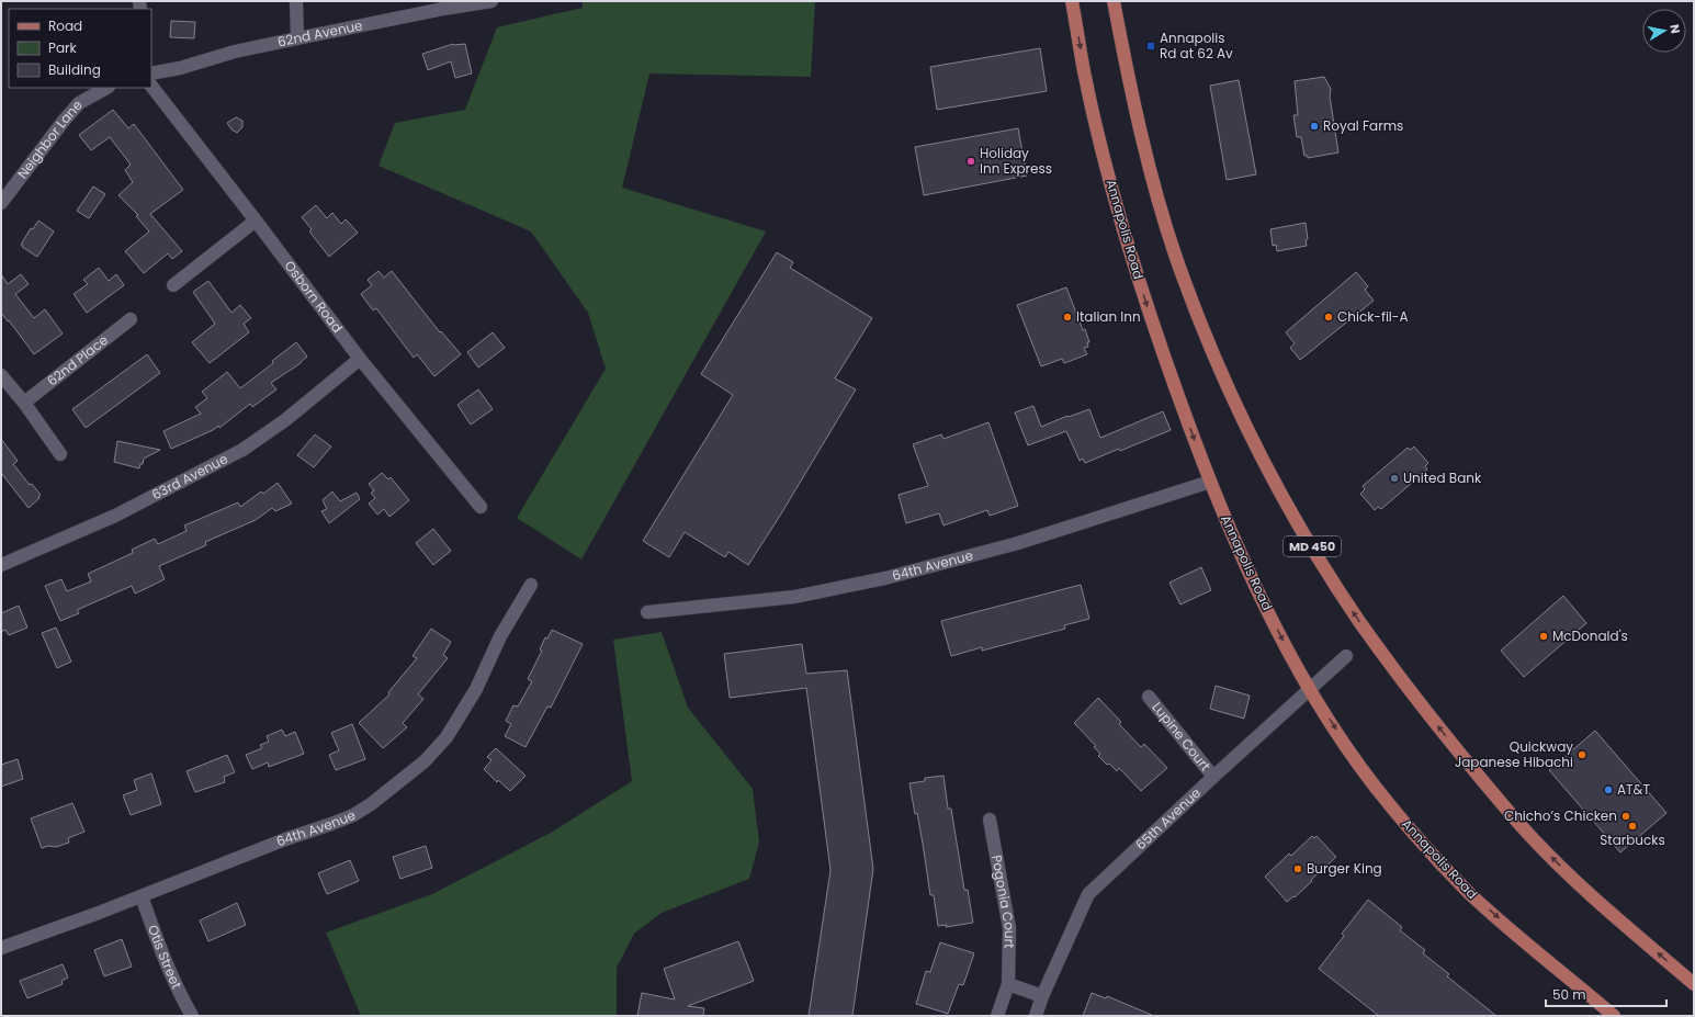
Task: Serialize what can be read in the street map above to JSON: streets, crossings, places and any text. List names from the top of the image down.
{
  "streets": {
    "main road": ["Annapolis Road", "MD 450"],
    "street": [
      "62nd Avenue",
      "Neighbor Lane",
      "Osborn Road",
      "62nd Place",
      "63rd Avenue",
      "64th Avenue",
      "Lupine Court",
      "65th Avenue",
      "Pogonia Court",
      "Otis Street"
    ]
  },
  "crossings": [
    ["Annapolis Road", "64th Avenue"],
    ["Annapolis Road", "65th Avenue"],
    ["Osborn Road", "63rd Avenue"],
    ["64th Avenue", "Otis Street"],
    ["Lupine Court", "65th Avenue"]
  ],
  "places": {
    "transit": ["Annapolis Rd at 62 Av"],
    "other": [
      "Royal Farms",
      "Holiday Inn Express",
      "Italian Inn",
      "Chick-fil-A",
      "United Bank",
      "McDonald's",
      "Quickway Japanese Hibachi",
      "AT&T",
      "Chicho’s Chicken",
      "Starbucks",
      "Burger King"
    ]
  },
  "legend": ["Road", "Park", "Building"],
  "scale_bar": "50 m",
  "north": "right"
}
